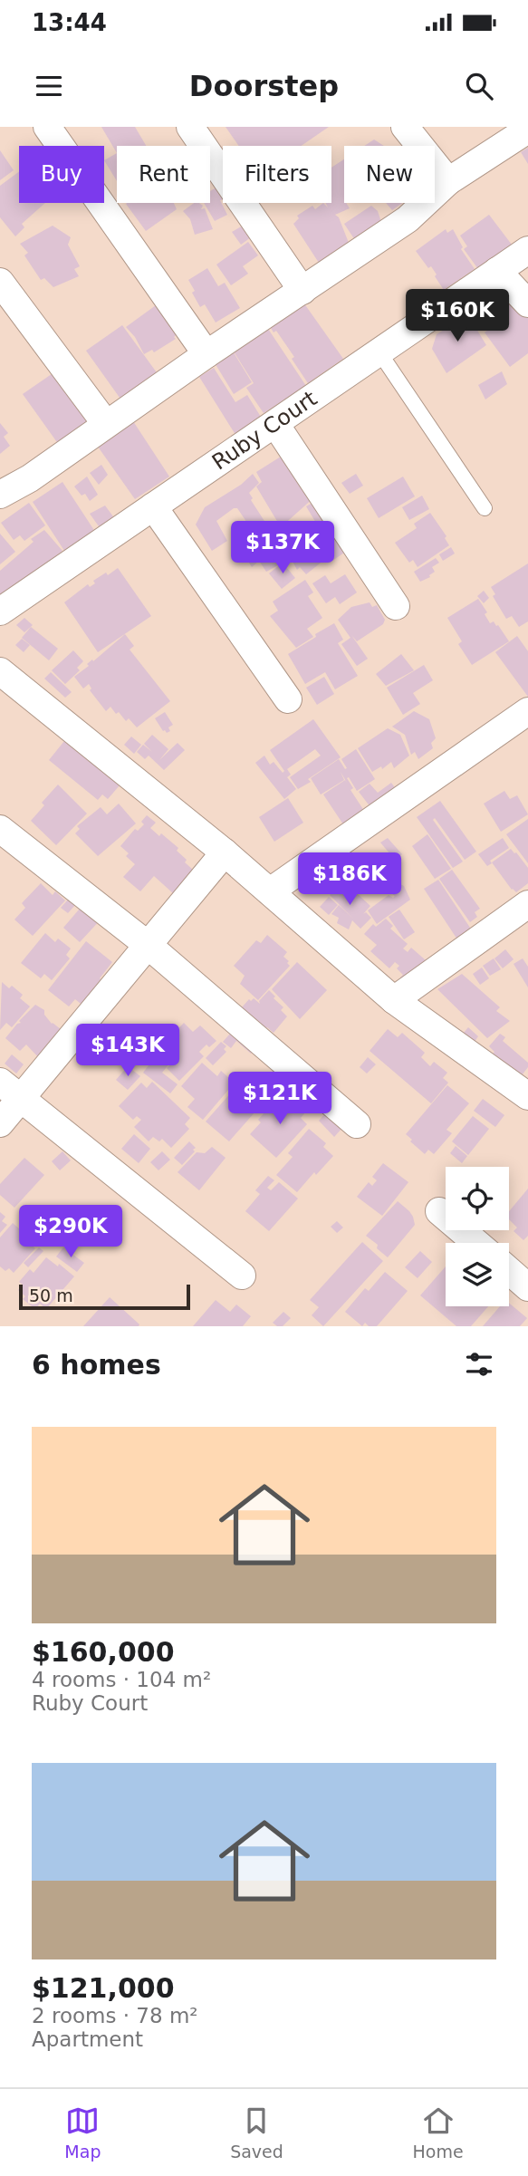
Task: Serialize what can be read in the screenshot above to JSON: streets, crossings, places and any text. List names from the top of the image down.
{
  "streets": {
    "street": ["Ruby Court"]
  },
  "scale_bar": "50 m",
  "page": {
    "status": "13:44",
    "header": "Doorstep",
    "chip": [
      "Buy",
      "Rent",
      "Filters",
      "New"
    ],
    "price": [
      "$160K",
      "$137K",
      "$186K",
      "$143K",
      "$121K",
      "$290K"
    ],
    "scale": "50 m",
    "heading": "6 homes",
    "list": [
      {
        "name": "$160,000",
        "note": "4 rooms · 104 m² · Ruby Court"
      },
      {
        "name": "$121,000",
        "note": "2 rooms · 78 m² · Apartment"
      }
    ],
    "tabs": ["Map", "Saved", "Home"]
  }
}
